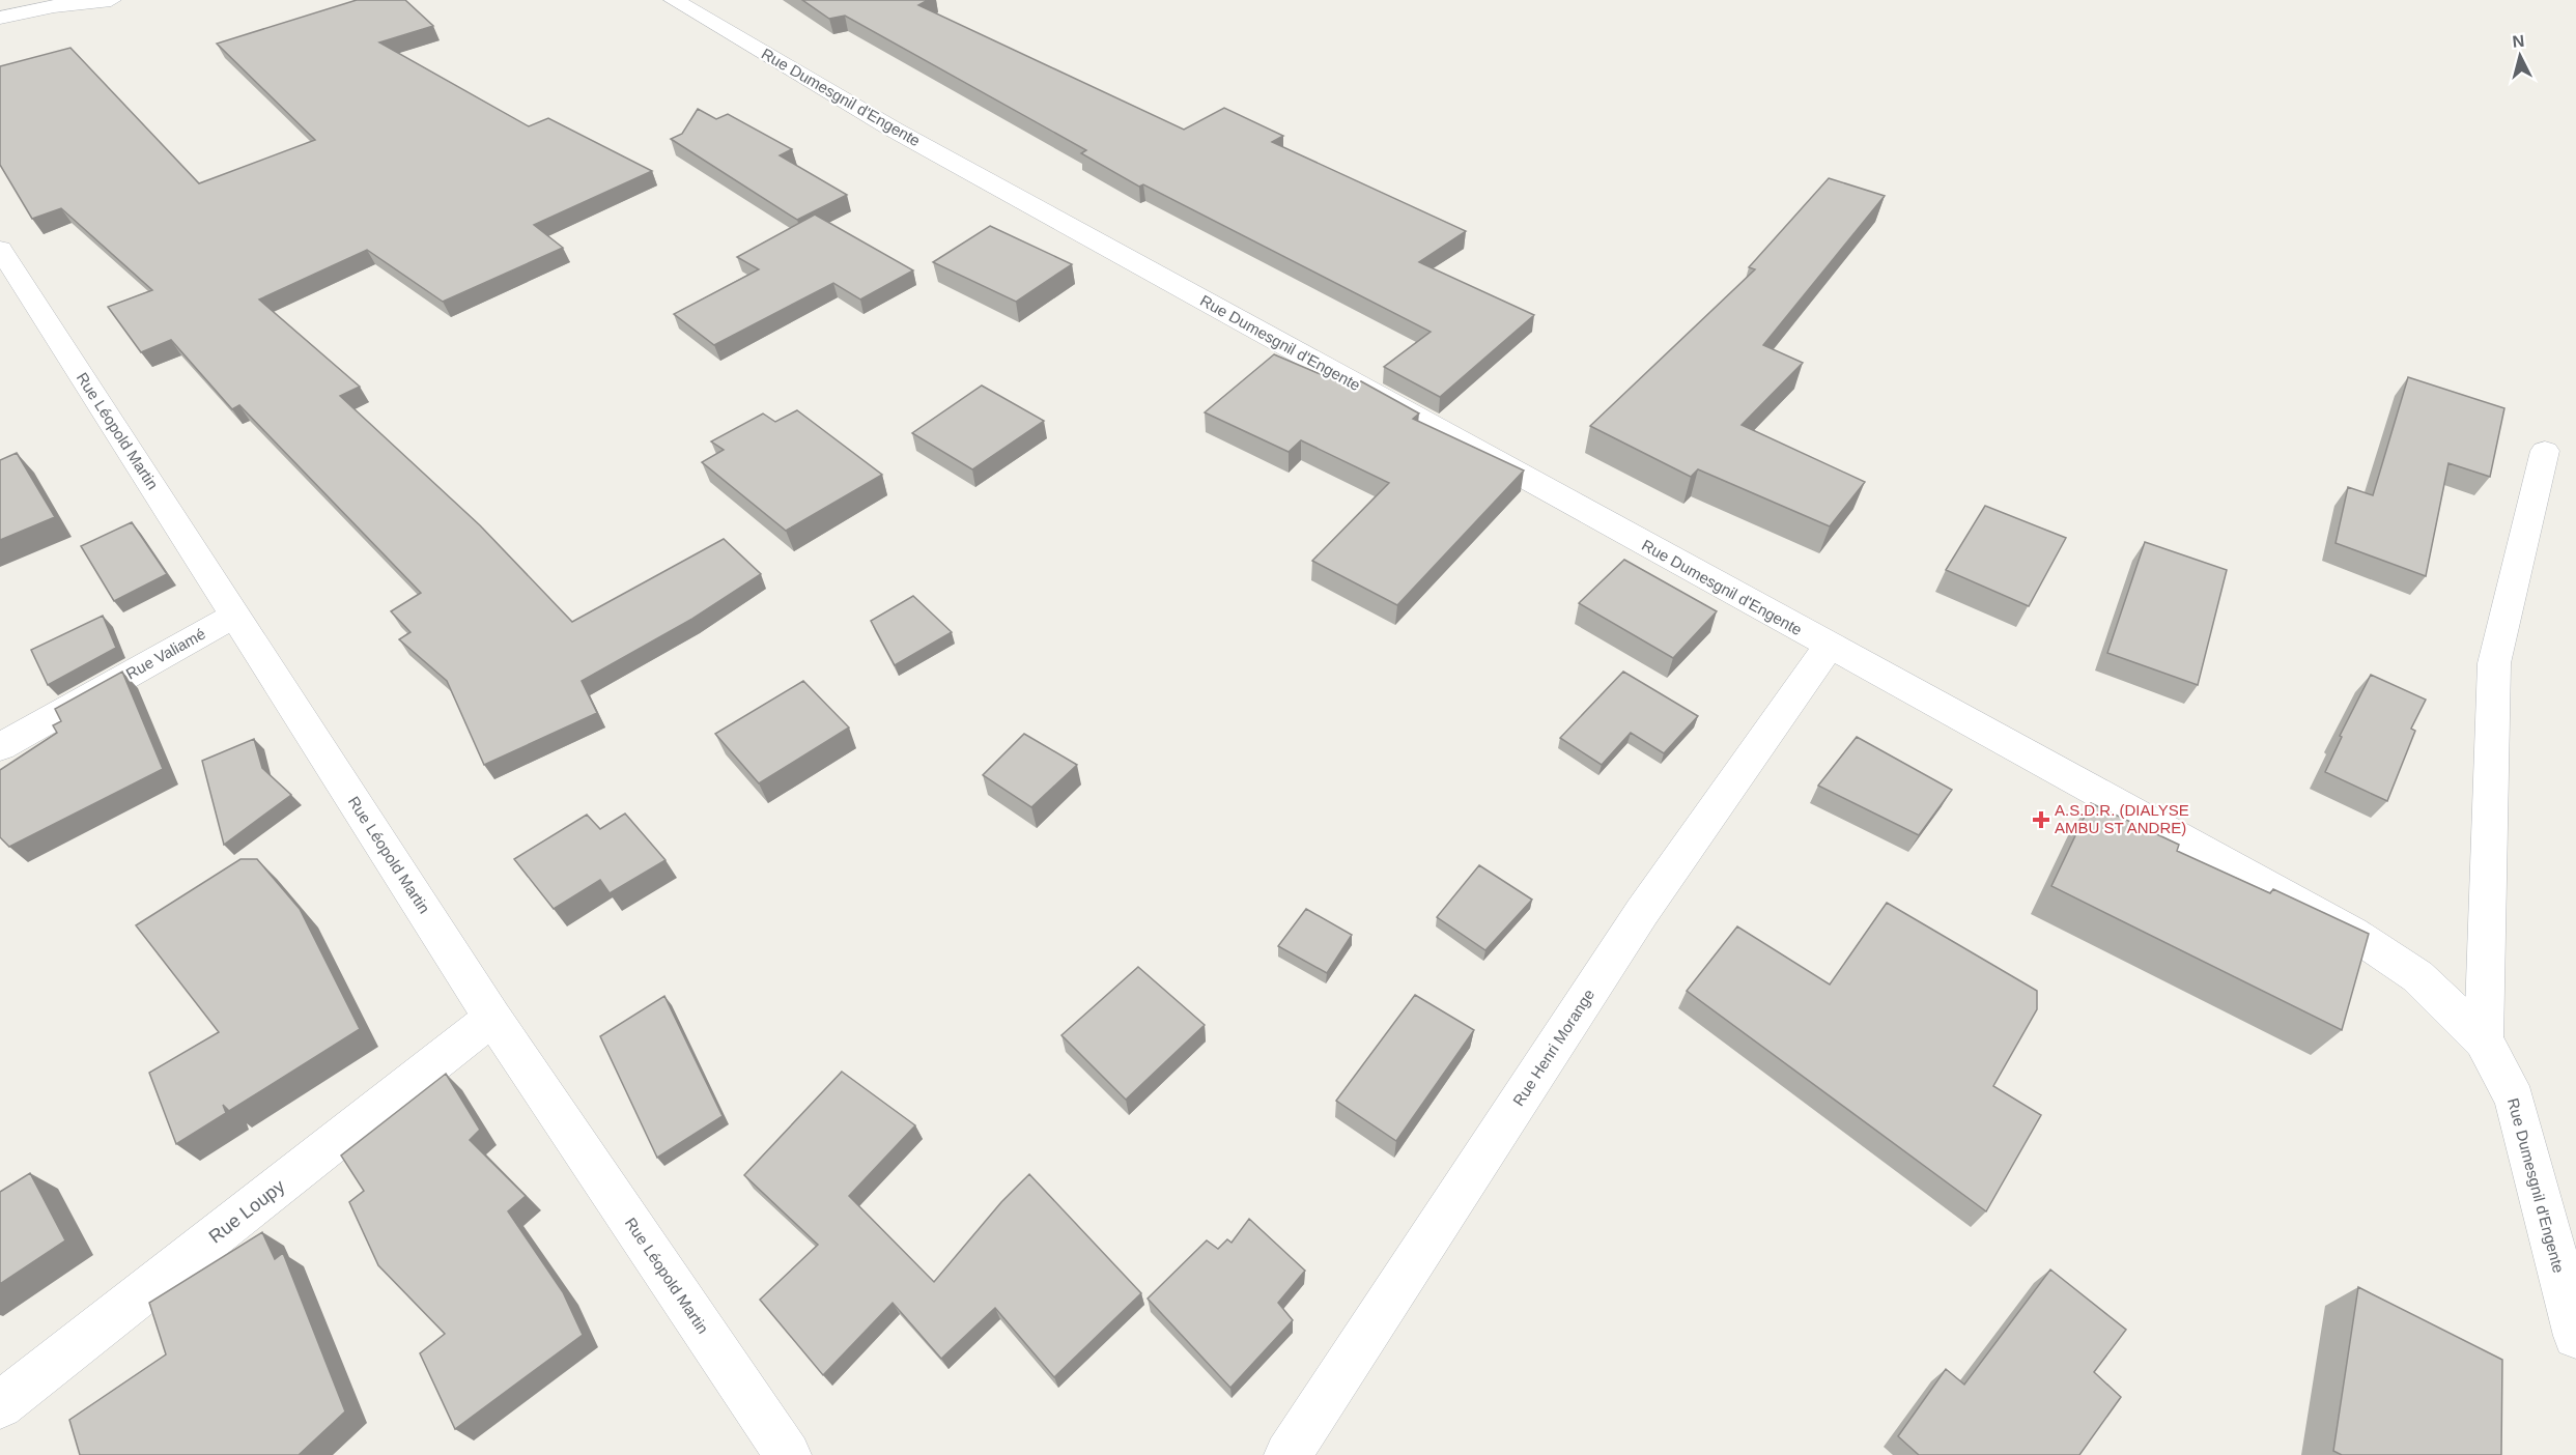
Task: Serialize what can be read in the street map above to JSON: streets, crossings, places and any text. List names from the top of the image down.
{
  "streets": {
    "street": [
      "Rue Dumesgnil d'Engente",
      "Rue Léopold Martin",
      "Rue Valiamé",
      "Rue Henri Morange",
      "Rue Loupy"
    ]
  },
  "crossings": [
    ["Rue Dumesgnil d'Engente", "Rue Henri Morange"],
    ["Rue Léopold Martin", "Rue Valiamé"],
    ["Rue Léopold Martin", "Rue Loupy"]
  ],
  "places": {
    "health": ["A.S.D.R. (DIALYSE AMBU ST ANDRE)"]
  },
  "north": "top"
}
